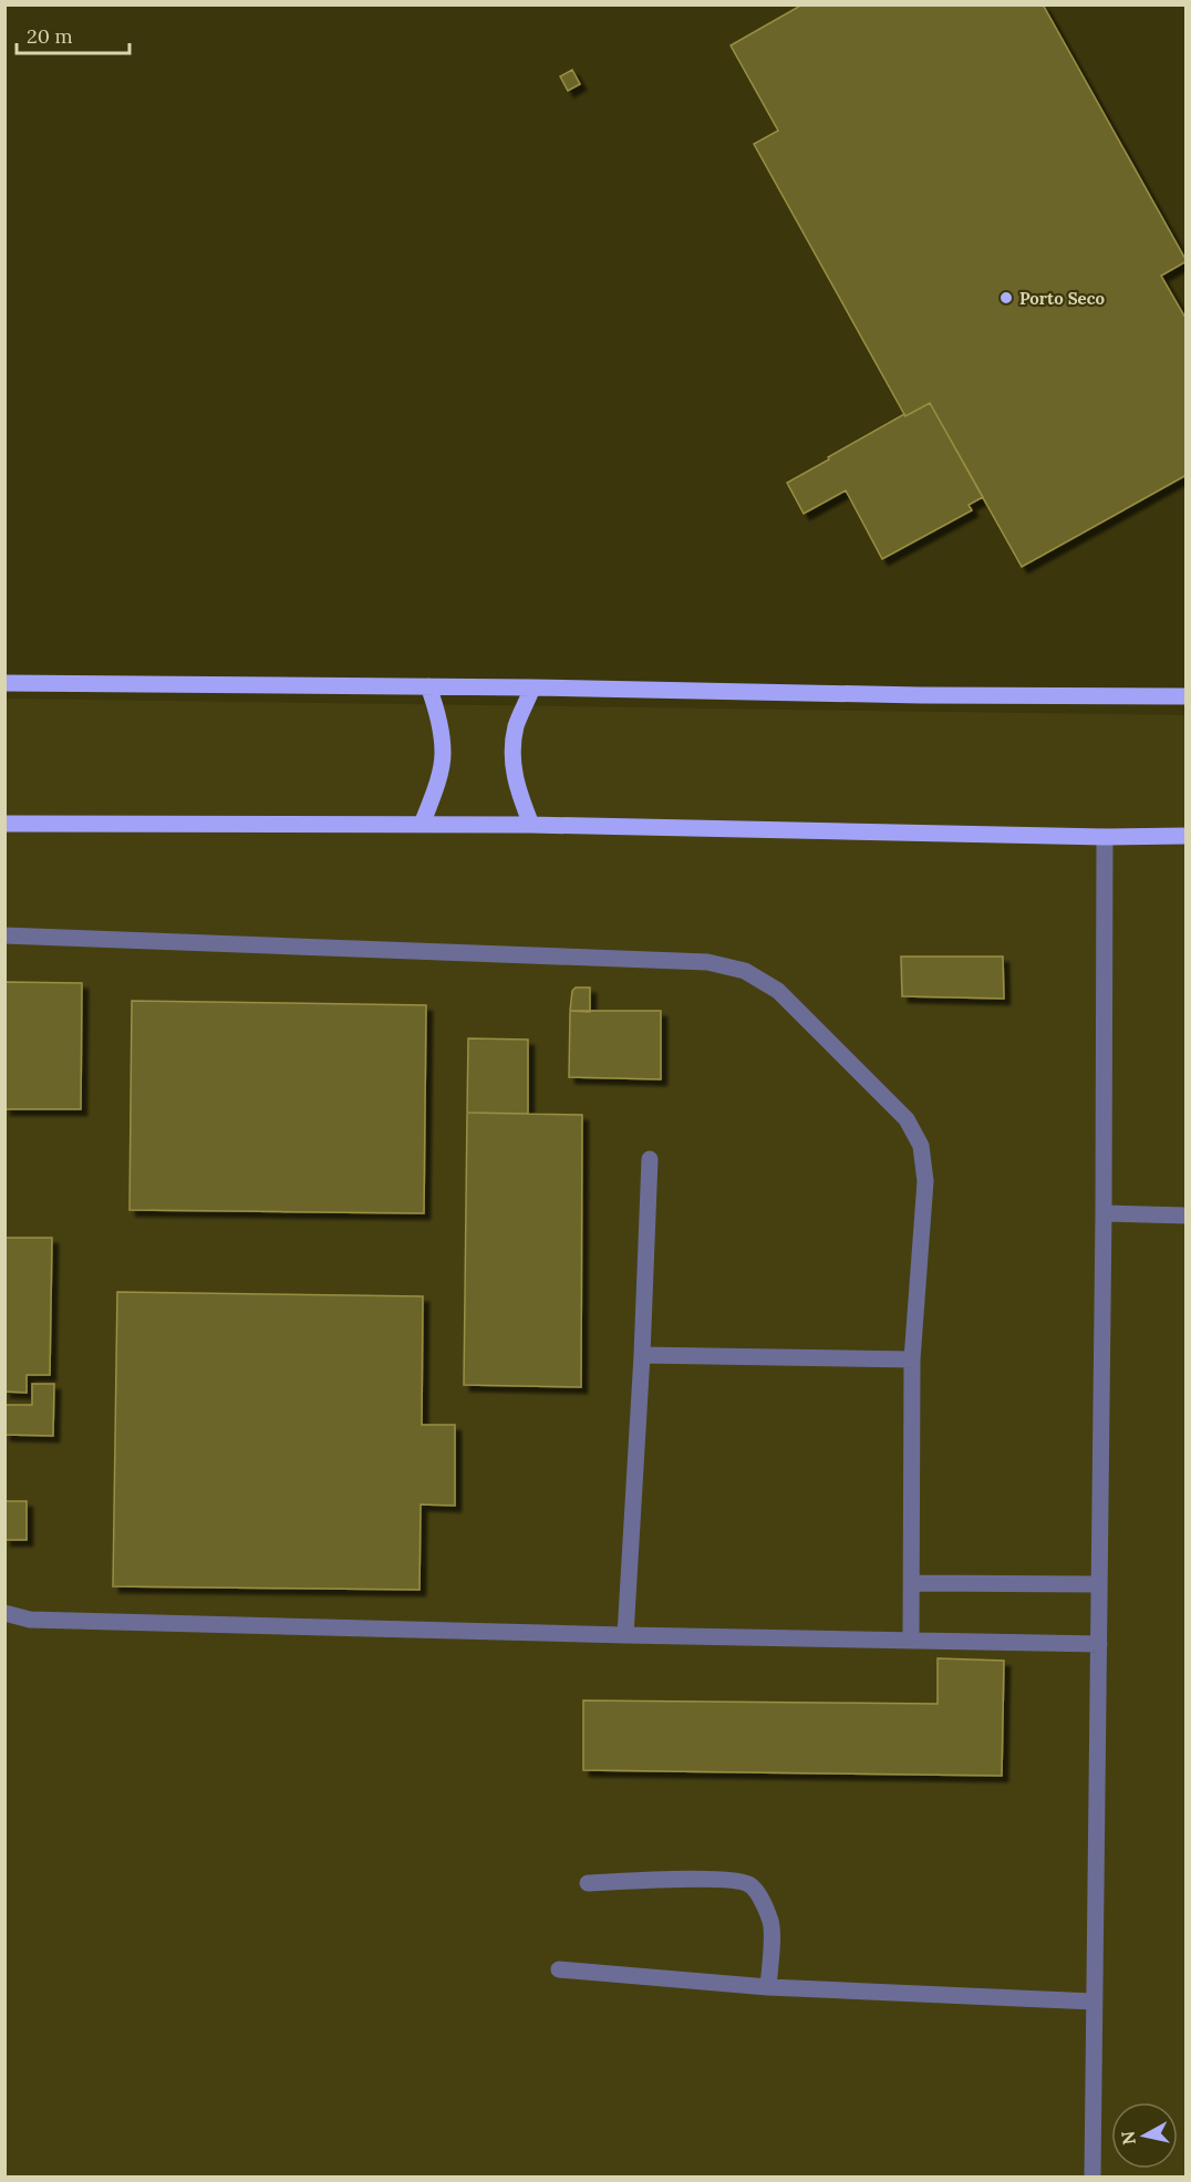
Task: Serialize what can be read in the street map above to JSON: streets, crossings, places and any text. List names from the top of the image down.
{
  "places": ["Porto Seco"],
  "scale_bar": "20 m",
  "north": "left"
}
